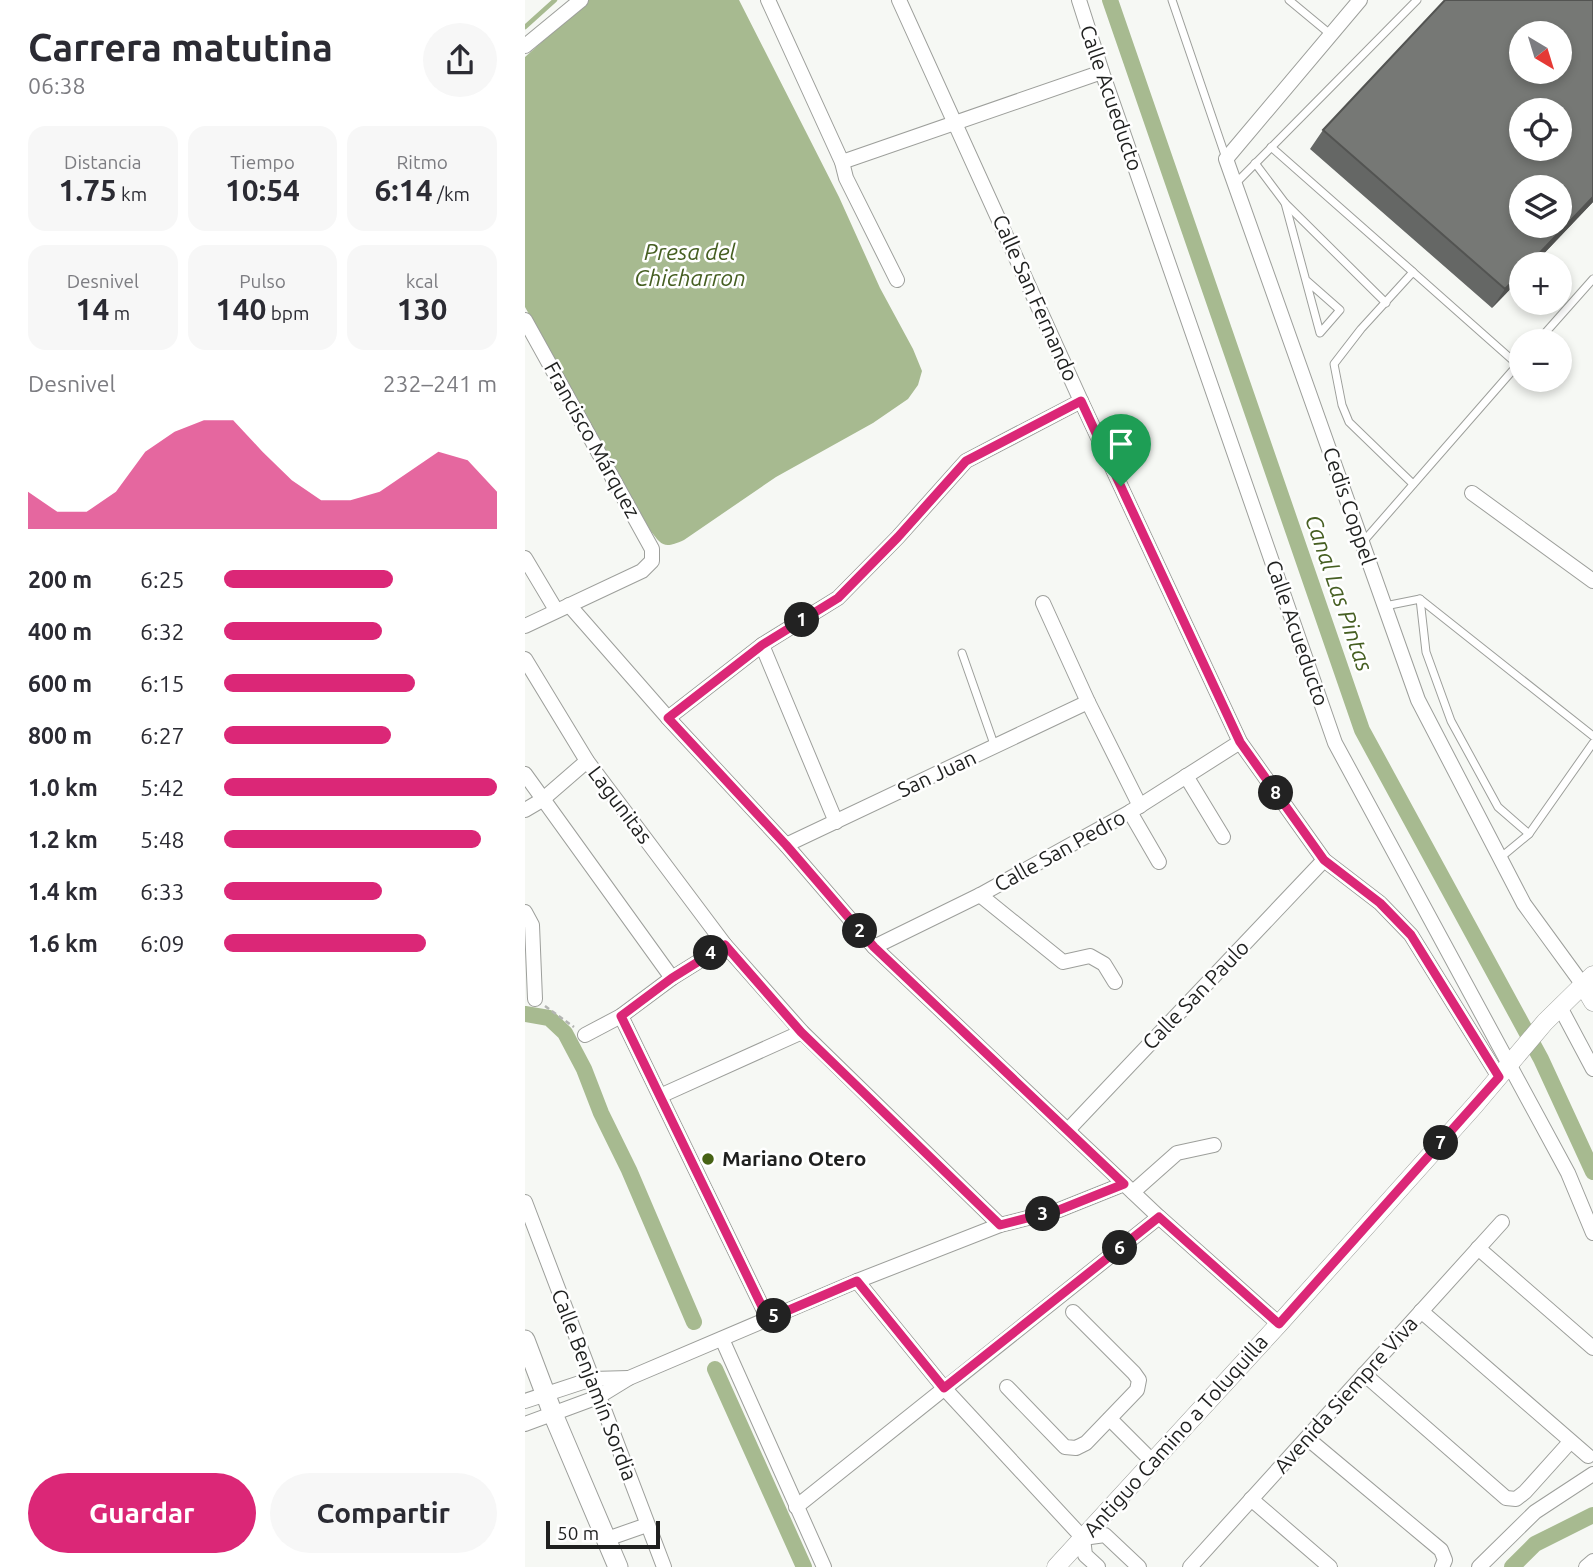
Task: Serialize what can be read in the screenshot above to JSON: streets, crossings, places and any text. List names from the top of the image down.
{
  "streets": {
    "street": [
      "Calle Acueducto",
      "Calle San Fernando",
      "Francisco Márquez",
      "Cedis Coppel",
      "San Juan",
      "Lagunitas",
      "Calle San Pedro",
      "Calle San Paulo",
      "Calle Benjamín Sordia",
      "Avenida Siempre Viva",
      "Antiguo Camino a Toluquilla"
    ]
  },
  "crossings": [
    ["Calle Acueducto", "Calle San Fernando"],
    ["Calle Acueducto", "Antiguo Camino a Toluquilla"],
    ["Calle San Fernando", "Calle San Pedro"],
    ["Calle San Fernando", "Calle San Paulo"],
    ["Calle San Fernando", "Antiguo Camino a Toluquilla"],
    ["Cedis Coppel", "Antiguo Camino a Toluquilla"]
  ],
  "water": ["Presa del Chicharron", "Canal Las Pintas"],
  "places": ["Mariano Otero"],
  "scale_bar": "50 m",
  "north": "bottom right",
  "page": {
    "heading": ["Carrera matutina", "06:38"],
    "map_buttons": ["+", "−"],
    "stats": [
      ["Distancia", "1.75 km"],
      ["Tiempo", "10:54"],
      ["Ritmo", "6:14 /km"],
      ["Desnivel", "14 m"],
      ["Pulso", "140 bpm"],
      ["kcal", "130"]
    ],
    "chart": ["Desnivel", "232–241 m"],
    "list": [
      {
        "name": "200 m",
        "note": "6:25"
      },
      {
        "name": "400 m",
        "note": "6:32"
      },
      {
        "name": "600 m",
        "note": "6:15"
      },
      {
        "name": "800 m",
        "note": "6:27"
      },
      {
        "name": "1.0 km",
        "note": "5:42"
      },
      {
        "name": "1.2 km",
        "note": "5:48"
      },
      {
        "name": "1.4 km",
        "note": "6:33"
      },
      {
        "name": "1.6 km",
        "note": "6:09"
      }
    ],
    "pins": [
      "1",
      "8",
      "2",
      "4",
      "7",
      "3",
      "6",
      "5"
    ],
    "buttons": ["Guardar", "Compartir"],
    "scale": "50 m"
  }
}
